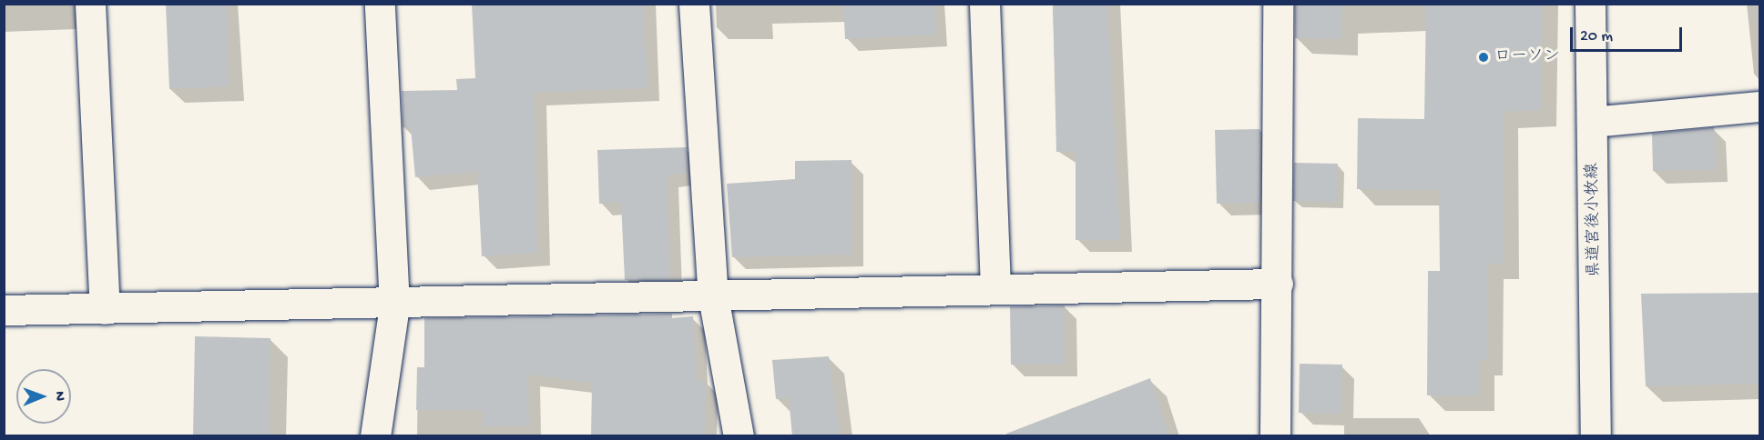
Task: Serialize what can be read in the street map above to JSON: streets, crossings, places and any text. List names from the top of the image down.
{
  "streets": {
    "street": ["県道宮後小牧線"]
  },
  "places": ["ローソン"],
  "scale_bar": "20 m",
  "north": "right"
}
